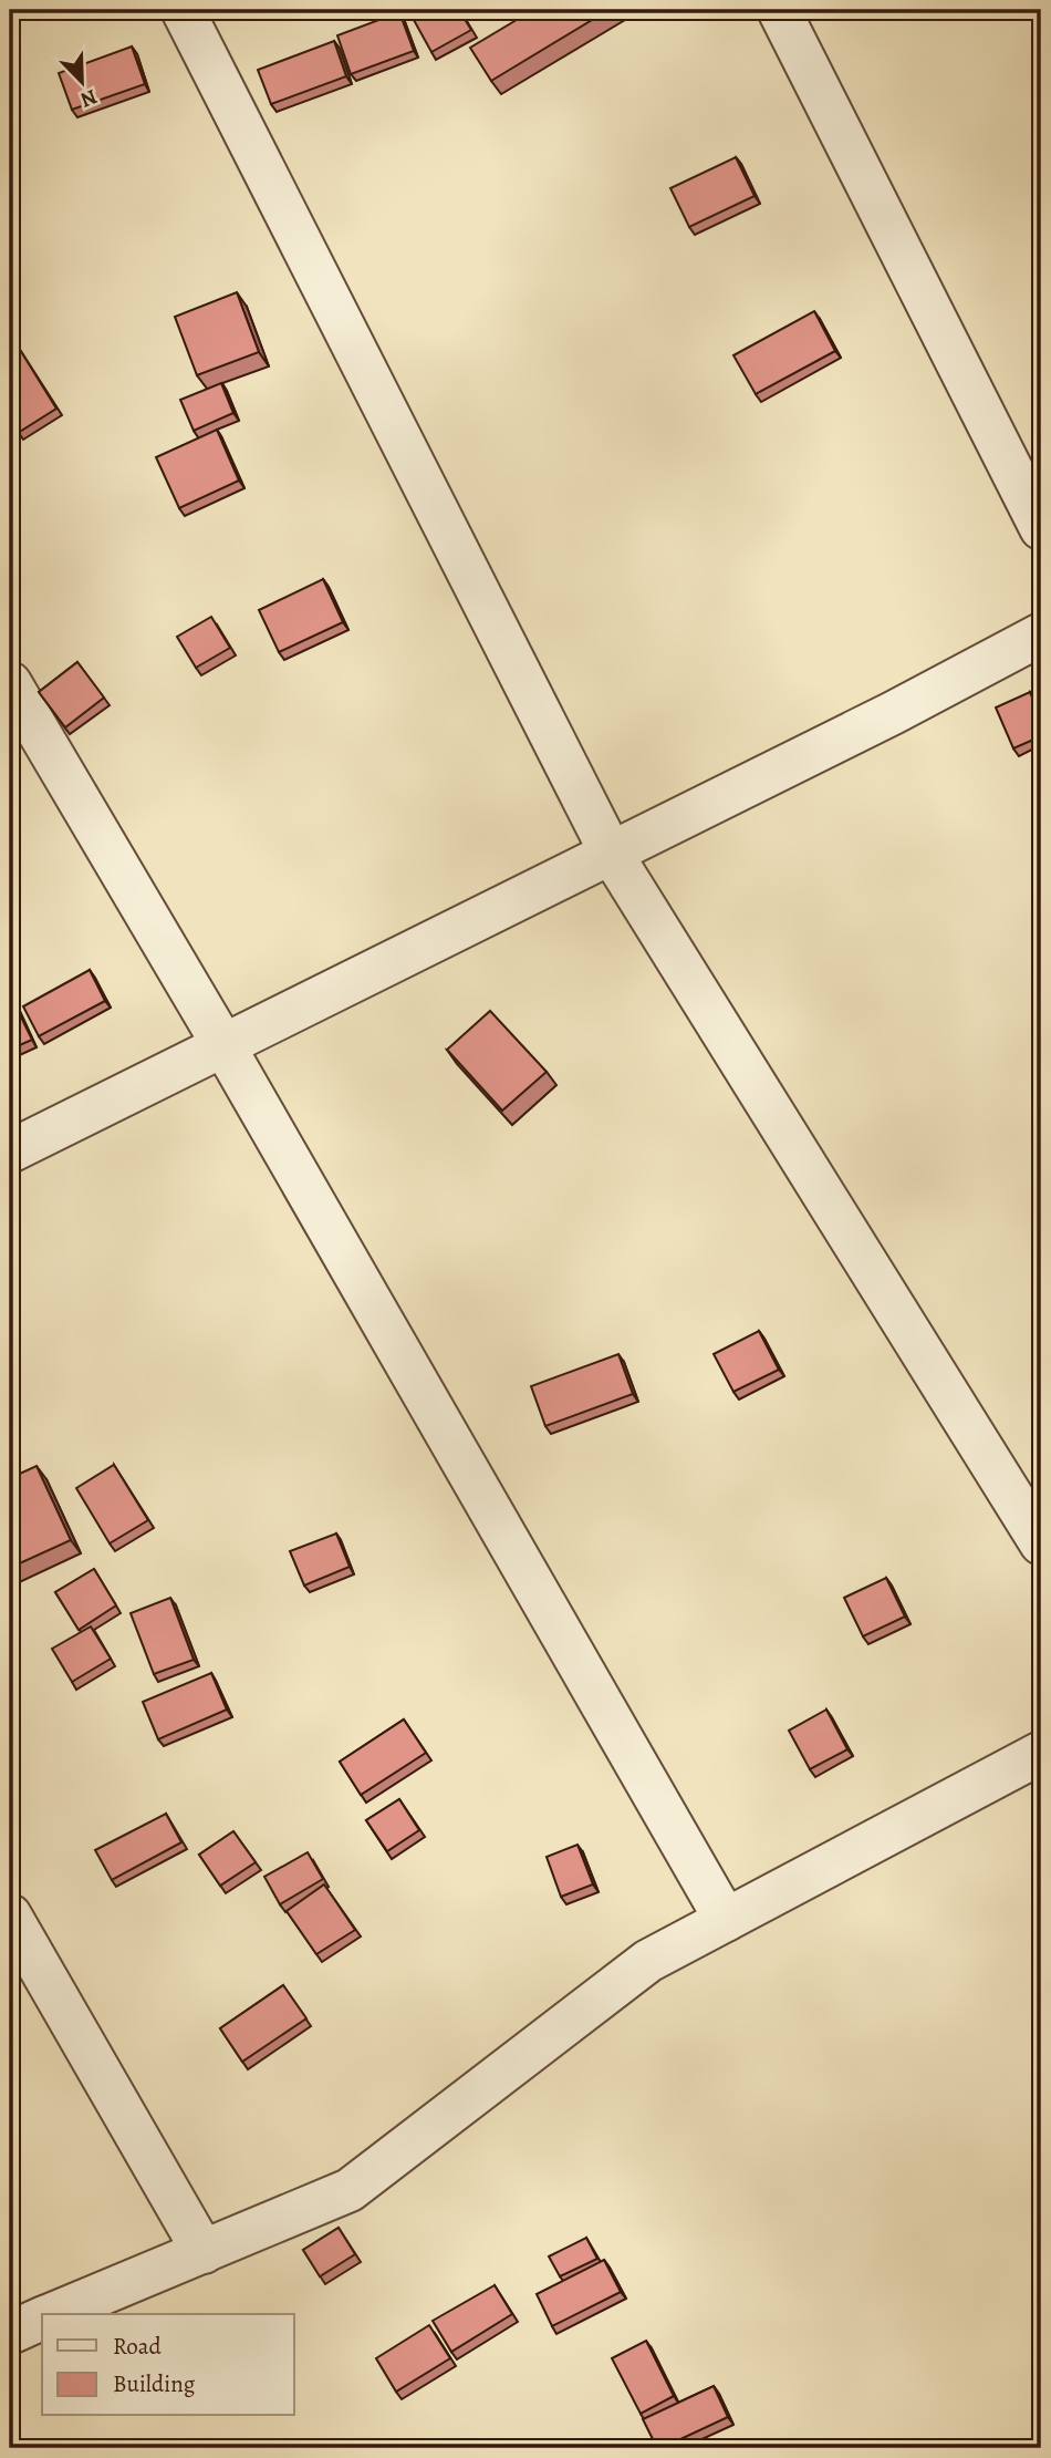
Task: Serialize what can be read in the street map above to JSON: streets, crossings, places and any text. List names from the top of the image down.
{
  "legend": ["Road", "Building"],
  "north": "bottom right"
}
